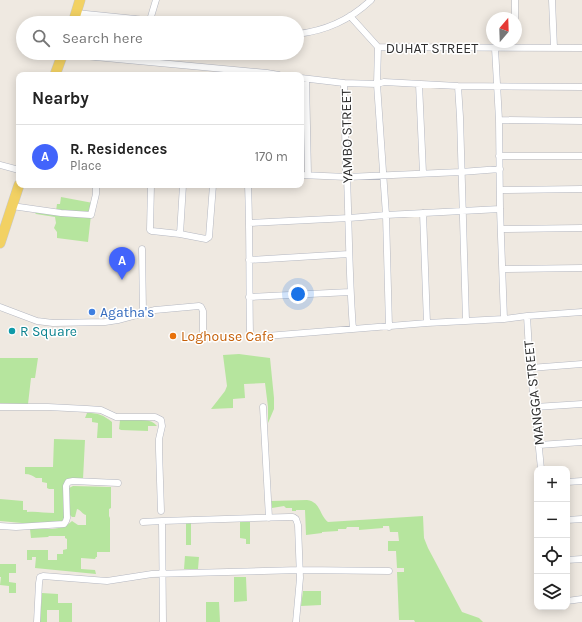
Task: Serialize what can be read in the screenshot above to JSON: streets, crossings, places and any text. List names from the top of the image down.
{
  "streets": {
    "street": ["DUHAT STREET", "YAMBO STREET", "MANGGA STREET"]
  },
  "places": ["Agatha's", "R Square", "Loghouse Cafe"],
  "north": "top",
  "page": {
    "search": "Search here",
    "heading": "Nearby",
    "list": [
      {
        "mark": "A",
        "name": "R. Residences",
        "note": "Place",
        "value": "170 m"
      }
    ],
    "pins": "A",
    "map_buttons": ["+", "−"]
  }
}
